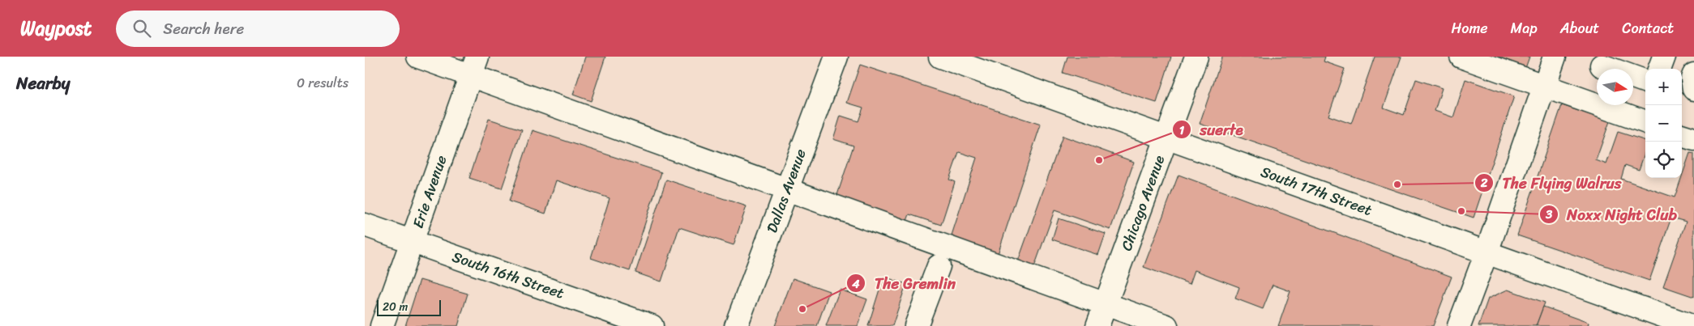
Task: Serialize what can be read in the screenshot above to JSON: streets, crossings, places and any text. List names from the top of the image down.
{
  "streets": {
    "street": [
      "Dallas Avenue",
      "South 17th Street",
      "Erie Avenue",
      "Chicago Avenue",
      "South 16th Street"
    ]
  },
  "crossings": [
    ["South 17th Street", "Chicago Avenue"],
    ["Erie Avenue", "South 16th Street"]
  ],
  "places": [
    "suerte",
    "The Flying Walrus",
    "Noxx Night Club",
    "The Gremlin"
  ],
  "scale_bar": "20 m",
  "north": "right",
  "page": {
    "header": "Waypost",
    "search": "Search here",
    "nav": [
      "Home",
      "Map",
      "About",
      "Contact"
    ],
    "heading": ["Nearby", "0 results"],
    "map_buttons": ["+", "−"],
    "scale": "20 m"
  }
}
